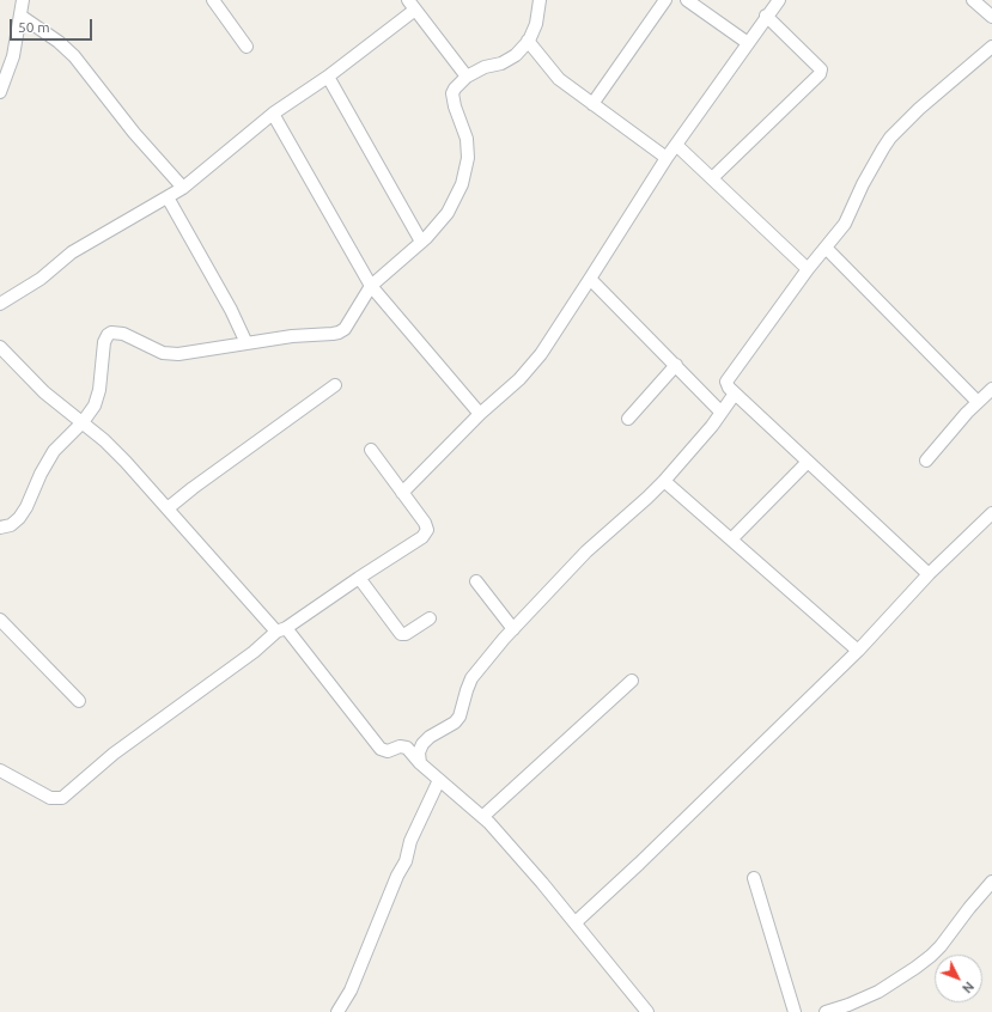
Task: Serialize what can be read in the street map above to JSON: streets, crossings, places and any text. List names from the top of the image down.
{
  "scale_bar": "50 m",
  "north": "bottom right"
}
